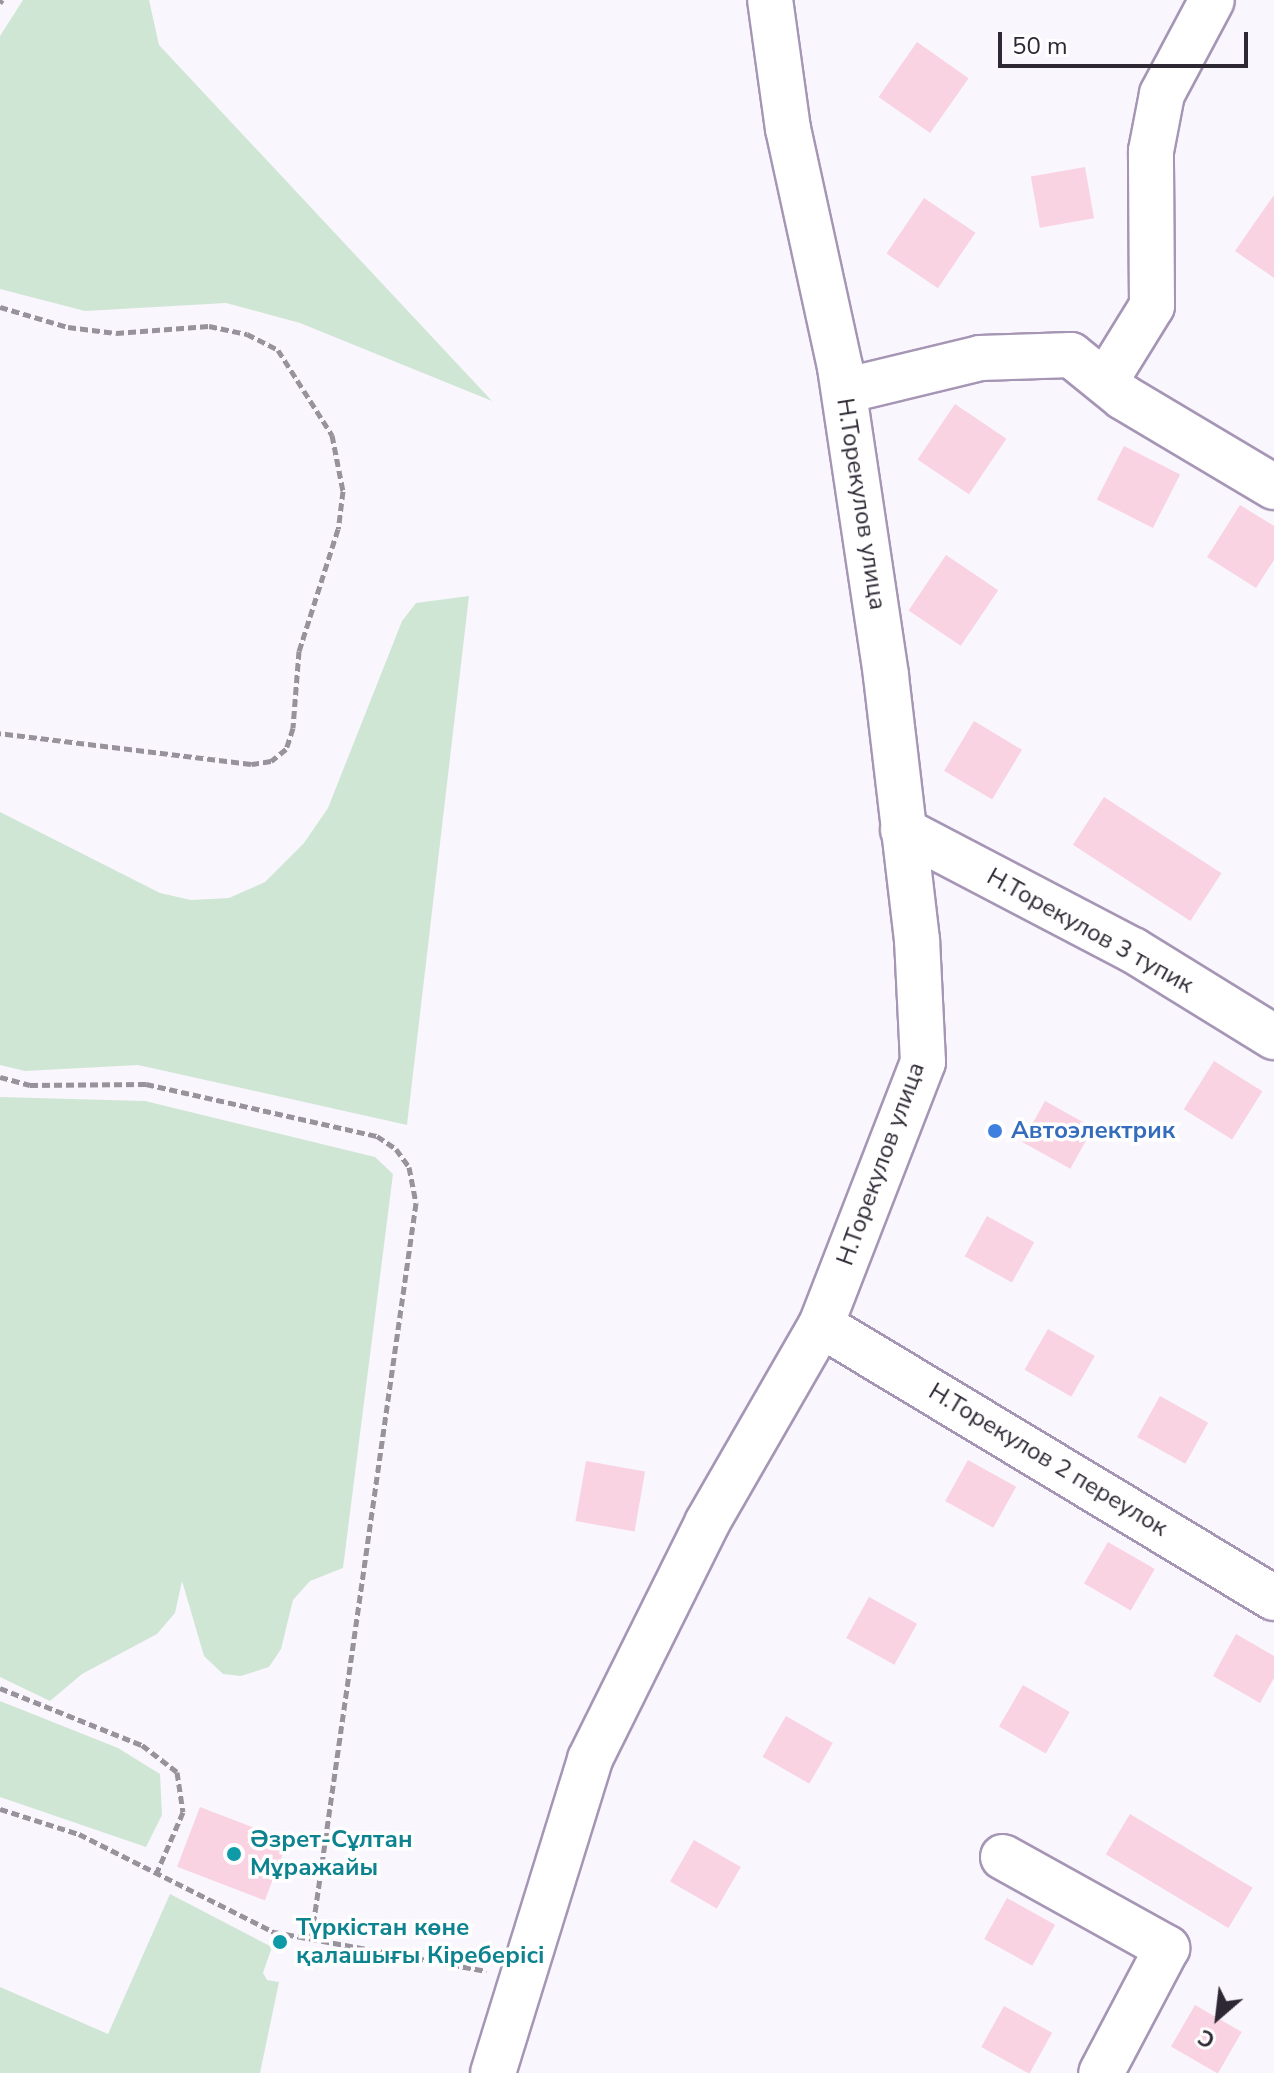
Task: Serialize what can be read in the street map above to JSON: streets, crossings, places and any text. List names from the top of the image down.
{
  "streets": {
    "street": ["Н.Торекулов улица", "Н.Торекулов 3 тупик", "Н.Торекулов 2 переулок"]
  },
  "crossings": [
    ["Н.Торекулов улица", "Н.Торекулов 3 тупик"],
    ["Н.Торекулов улица", "Н.Торекулов 2 переулок"]
  ],
  "places": ["Автоэлектрик", "Әзрет-Сұлтан Мұражайы", "Түркістан көне қалашығы Кіреберісі"],
  "scale_bar": "50 m",
  "north": "bottom left"
}
